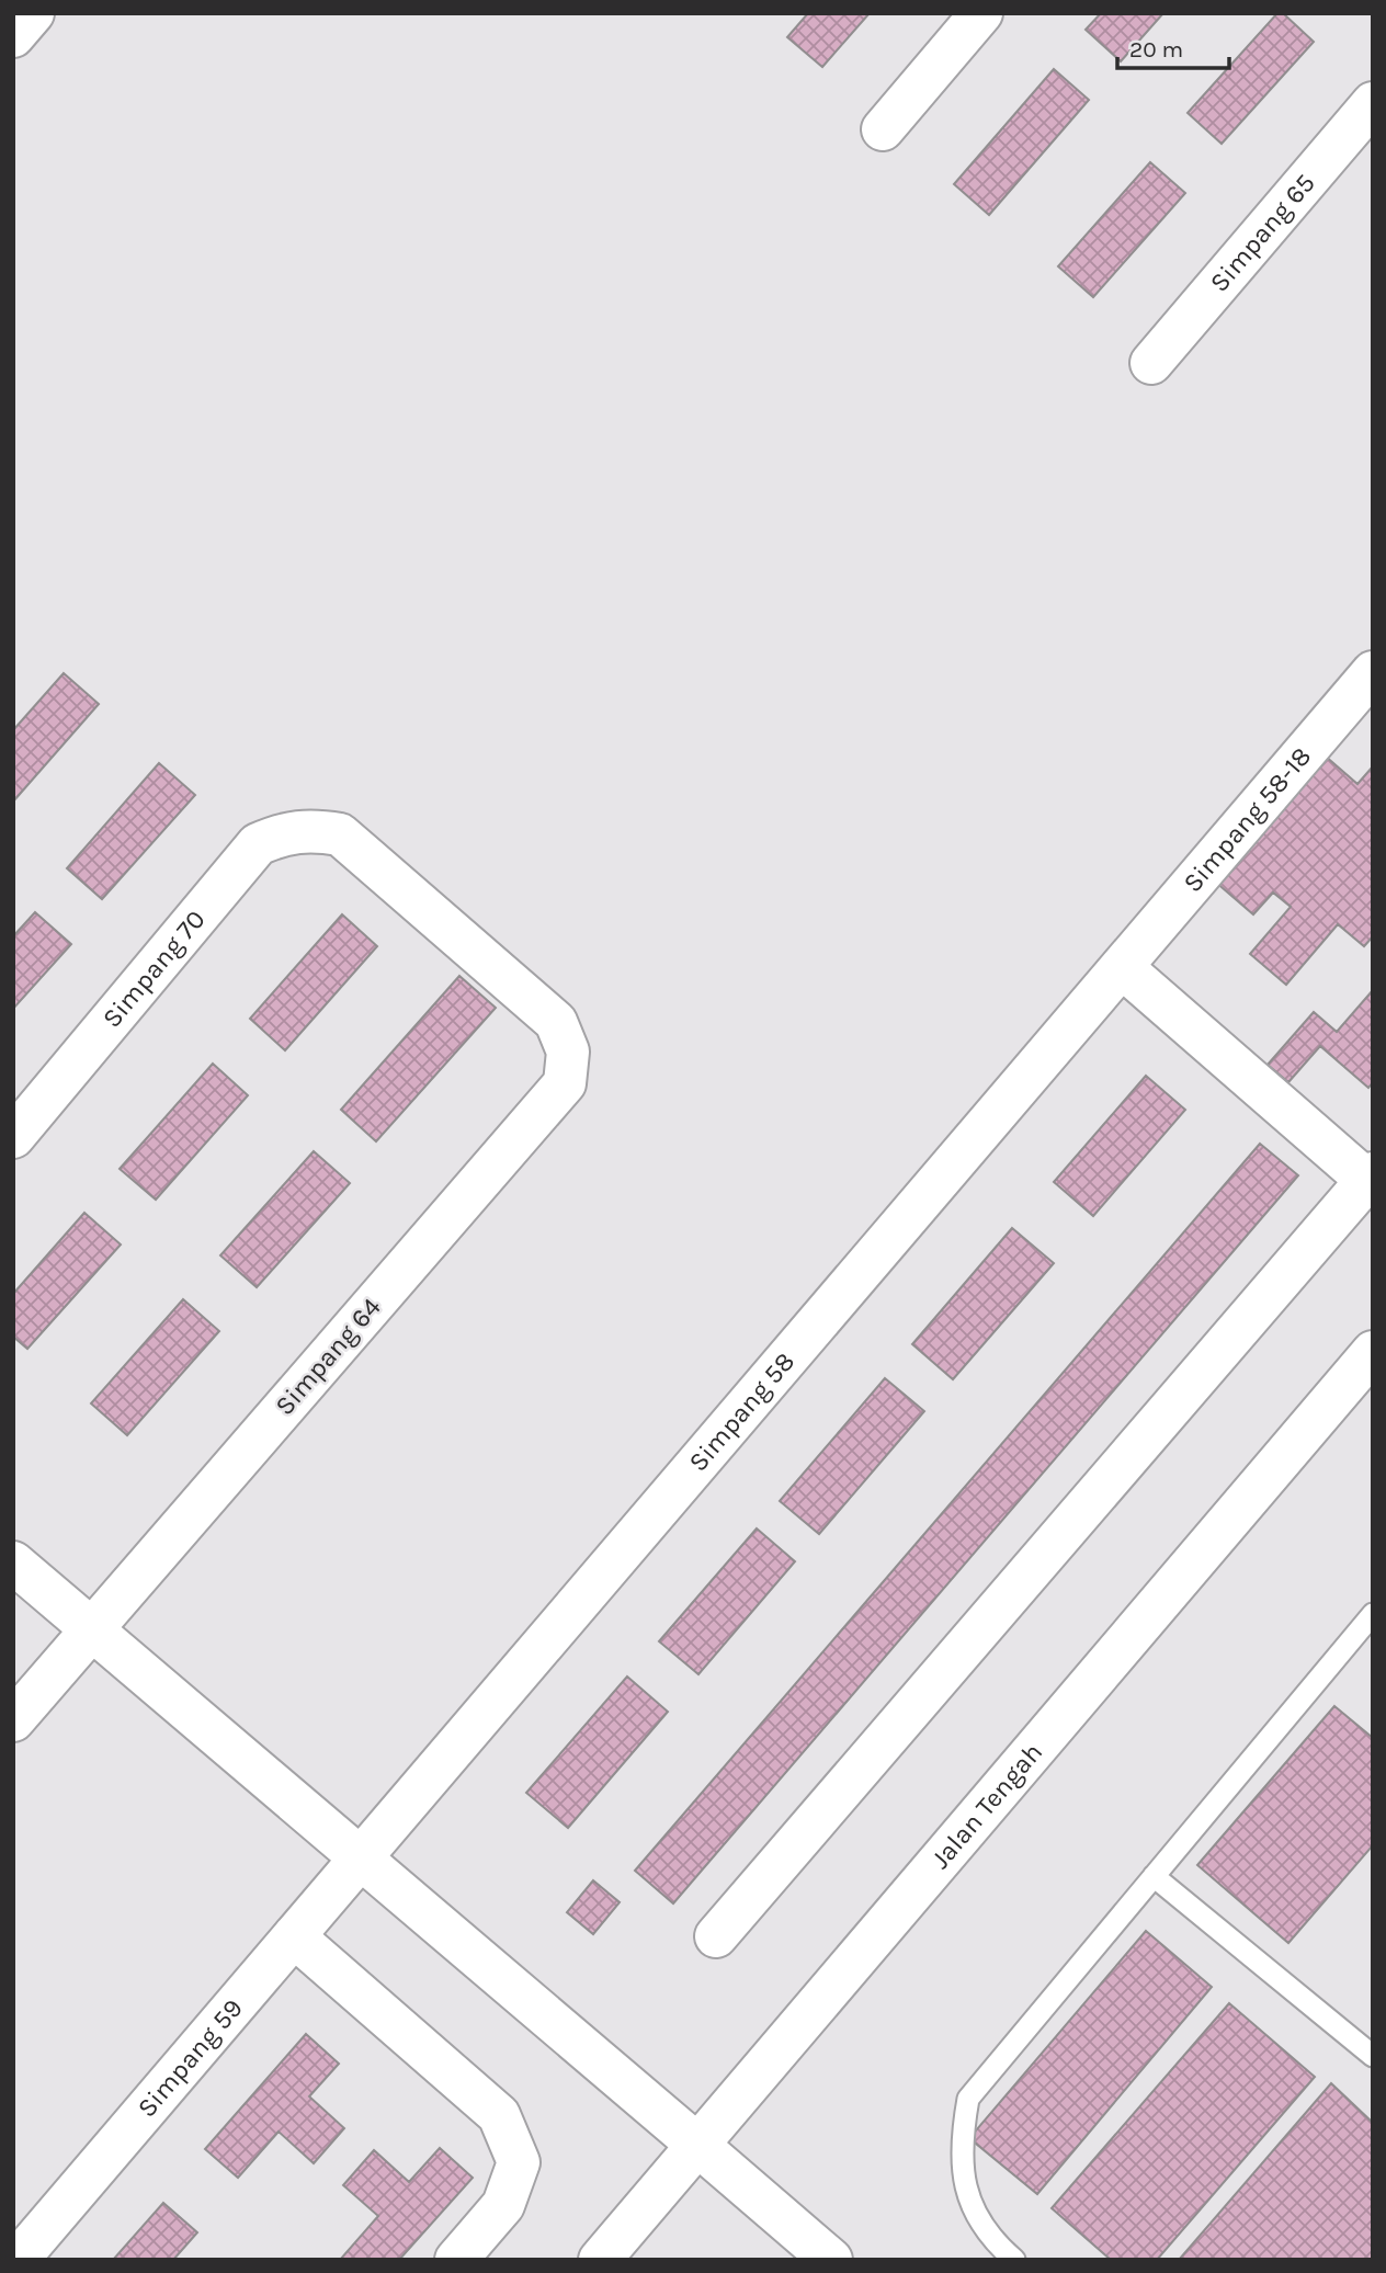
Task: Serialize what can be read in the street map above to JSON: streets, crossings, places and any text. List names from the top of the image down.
{
  "streets": {
    "street": [
      "Simpang 65",
      "Simpang 58-18",
      "Simpang 70",
      "Simpang 64",
      "Simpang 58",
      "Jalan Tengah",
      "Simpang 59"
    ]
  },
  "crossings": [
    ["Simpang 58-18", "Simpang 58"],
    ["Simpang 70", "Simpang 64"],
    ["Simpang 58", "Simpang 59"]
  ],
  "scale_bar": "20 m"
}
